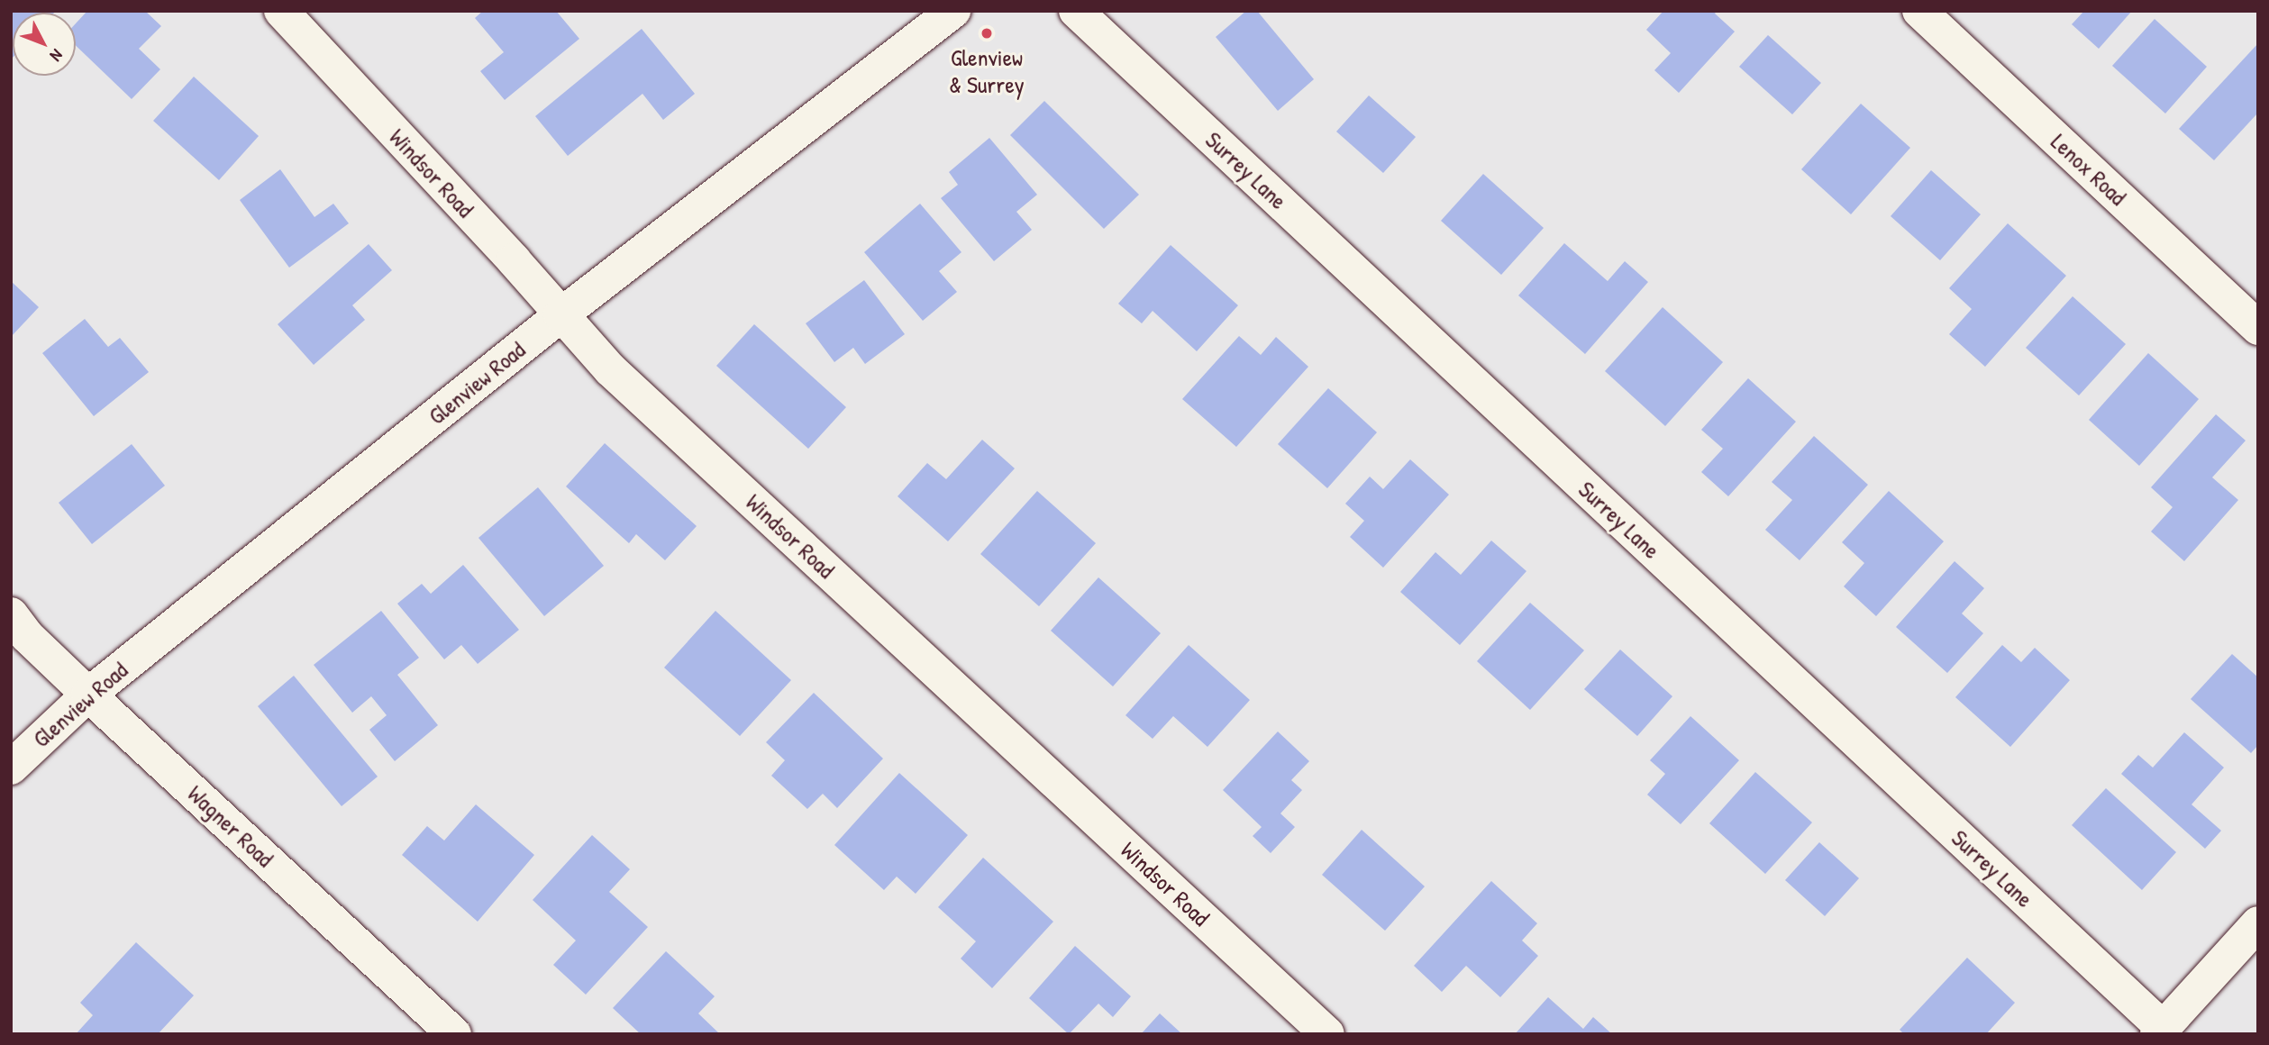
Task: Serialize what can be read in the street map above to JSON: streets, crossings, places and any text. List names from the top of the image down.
{
  "streets": {
    "street": [
      "Lenox Road",
      "Surrey Lane",
      "Windsor Road",
      "Glenview Road",
      "Wagner Road"
    ]
  },
  "crossings": [
    ["Windsor Road", "Glenview Road"],
    ["Glenview Road", "Wagner Road"]
  ],
  "places": ["Glenview & Surrey"],
  "north": "bottom right"
}
